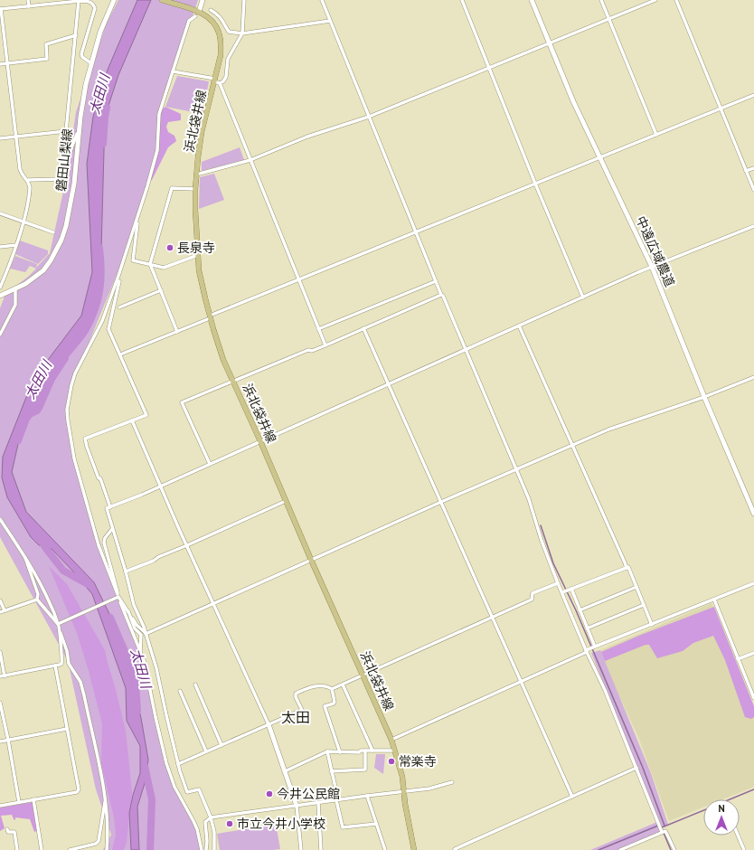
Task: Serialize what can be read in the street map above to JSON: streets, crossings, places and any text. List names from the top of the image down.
{
  "streets": {
    "main road": ["浜北袋井線"],
    "street": ["磐田山梨線", "中遠広域農道"]
  },
  "districts": ["太田"],
  "water": ["太田川"],
  "places": [
    "長泉寺",
    "常楽寺",
    "今井公民館",
    "市立今井小学校"
  ],
  "north": "top"
}
